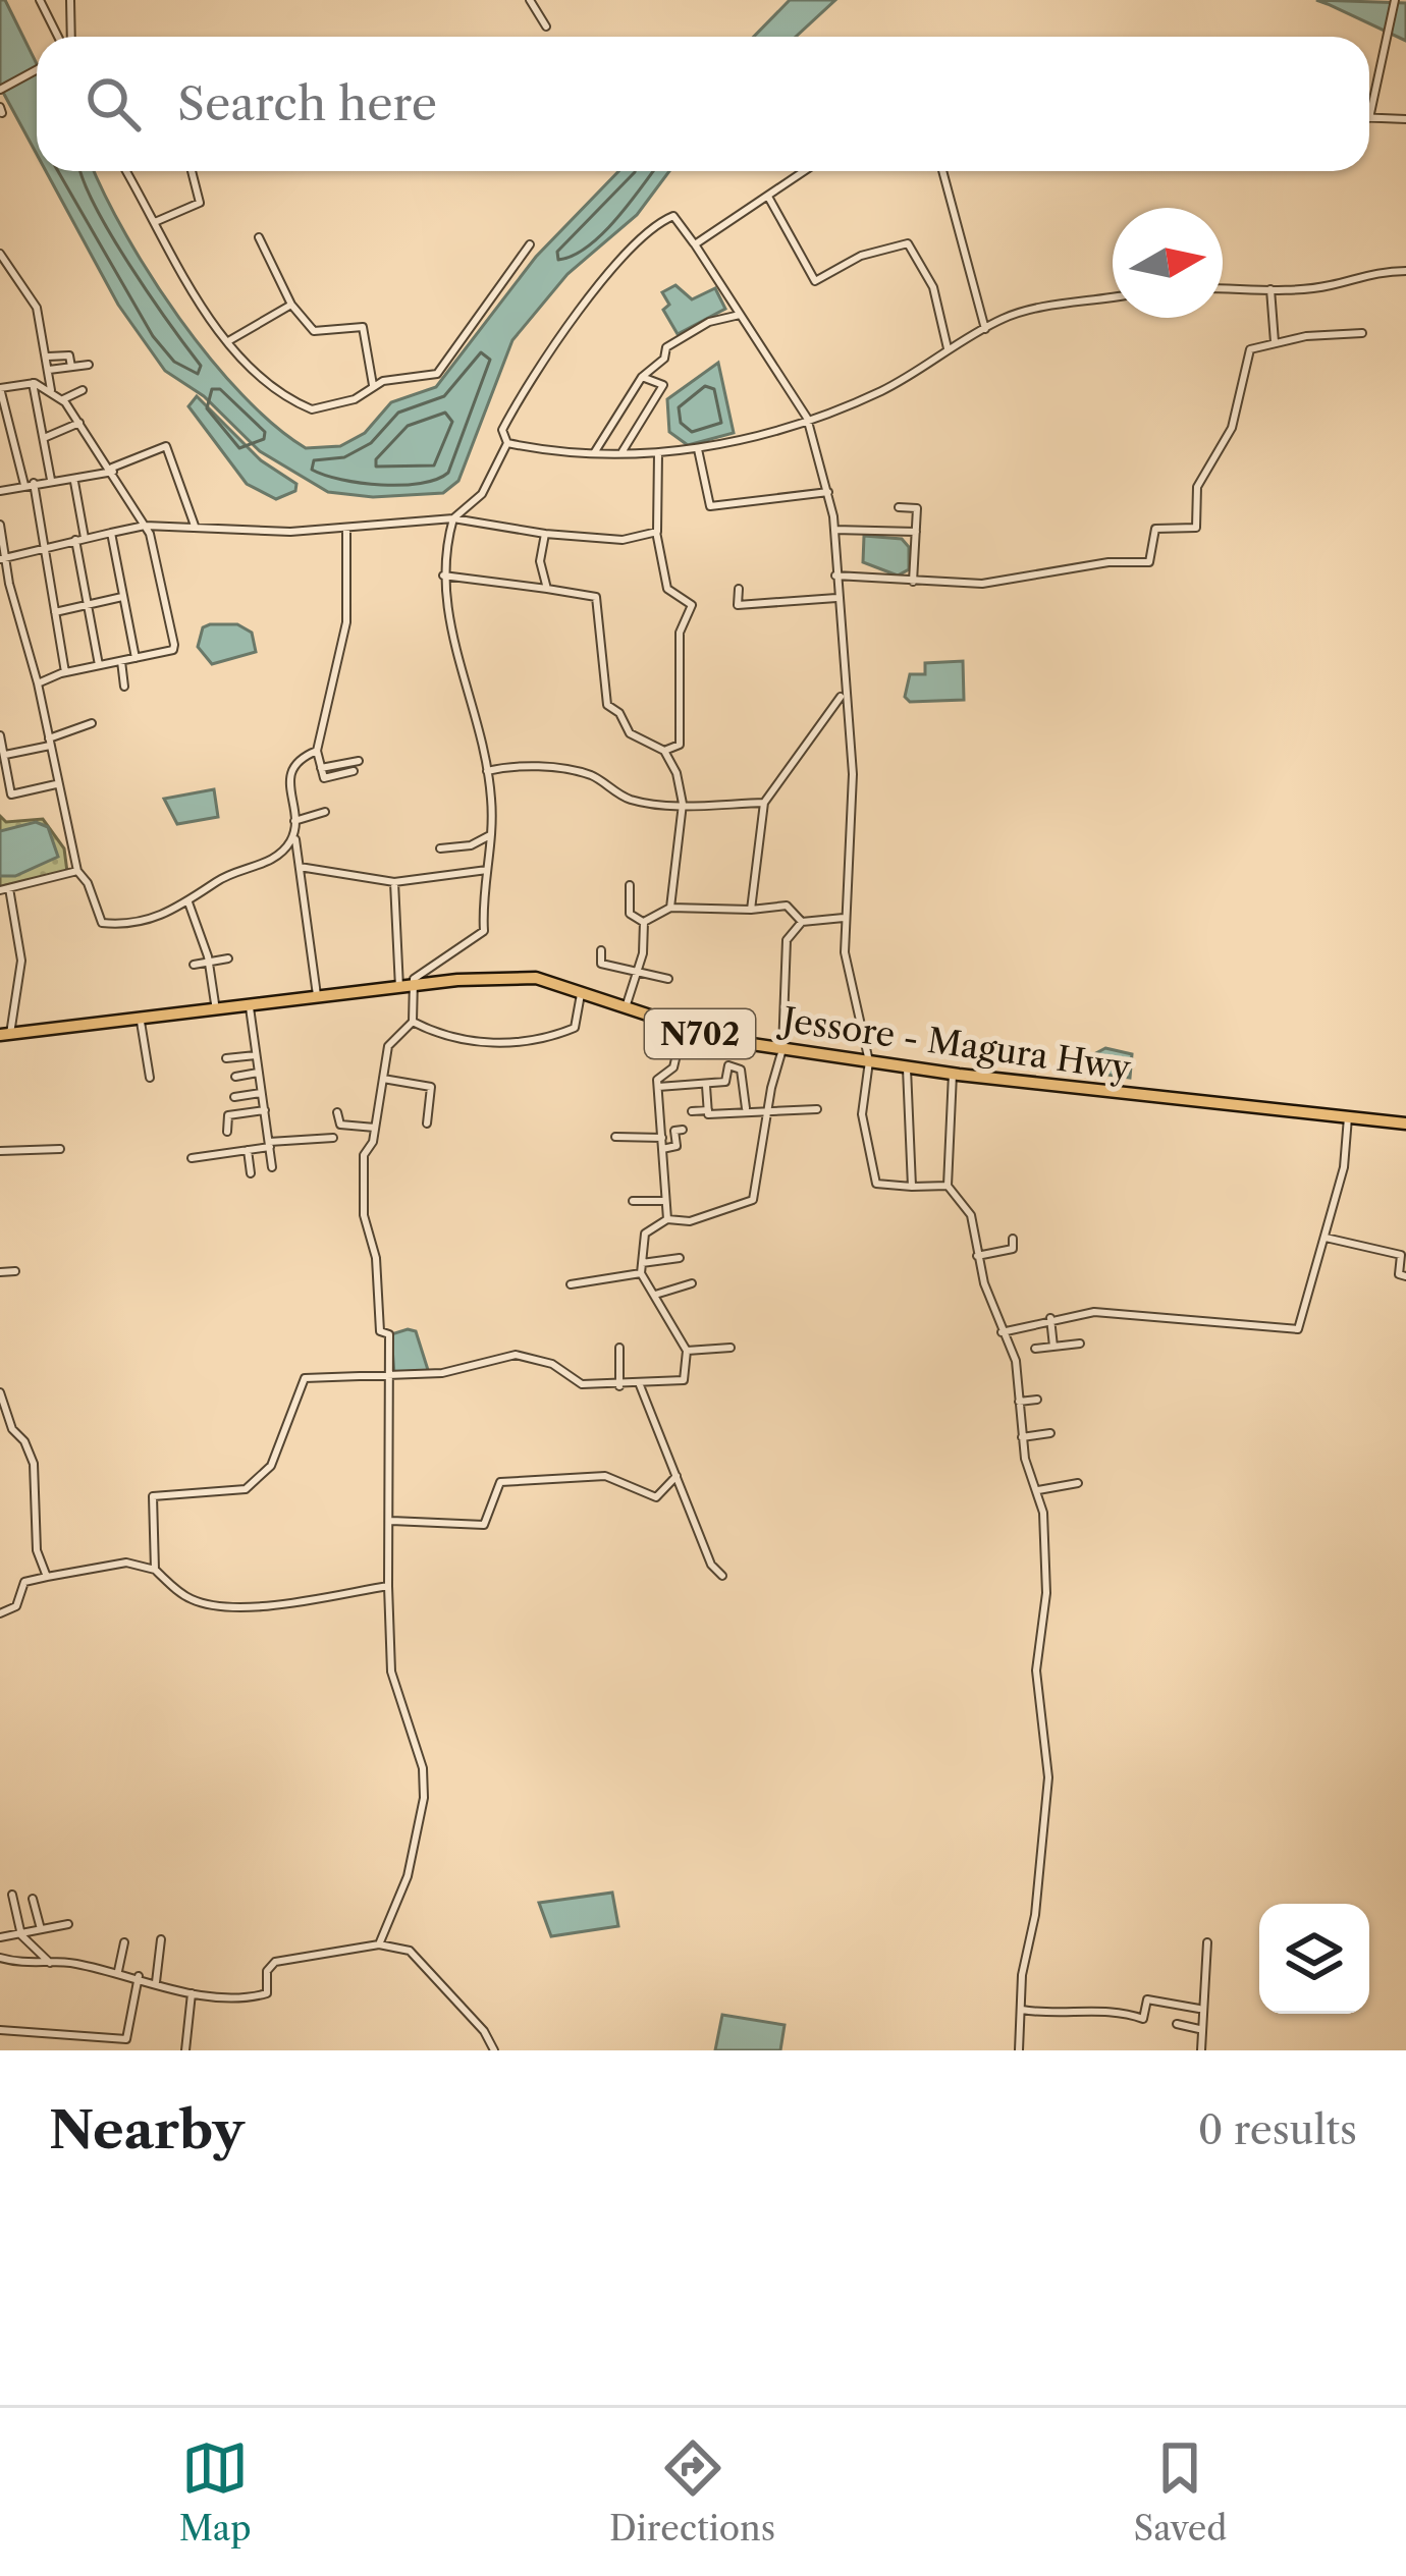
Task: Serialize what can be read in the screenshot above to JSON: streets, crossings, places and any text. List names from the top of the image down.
{
  "streets": {
    "highway": ["N702", "Jessore - Magura Hwy"]
  },
  "north": "right",
  "page": {
    "search": "Search here",
    "heading": ["Nearby", "0 results"],
    "nav": ["Map", "Directions", "Saved"]
  }
}
